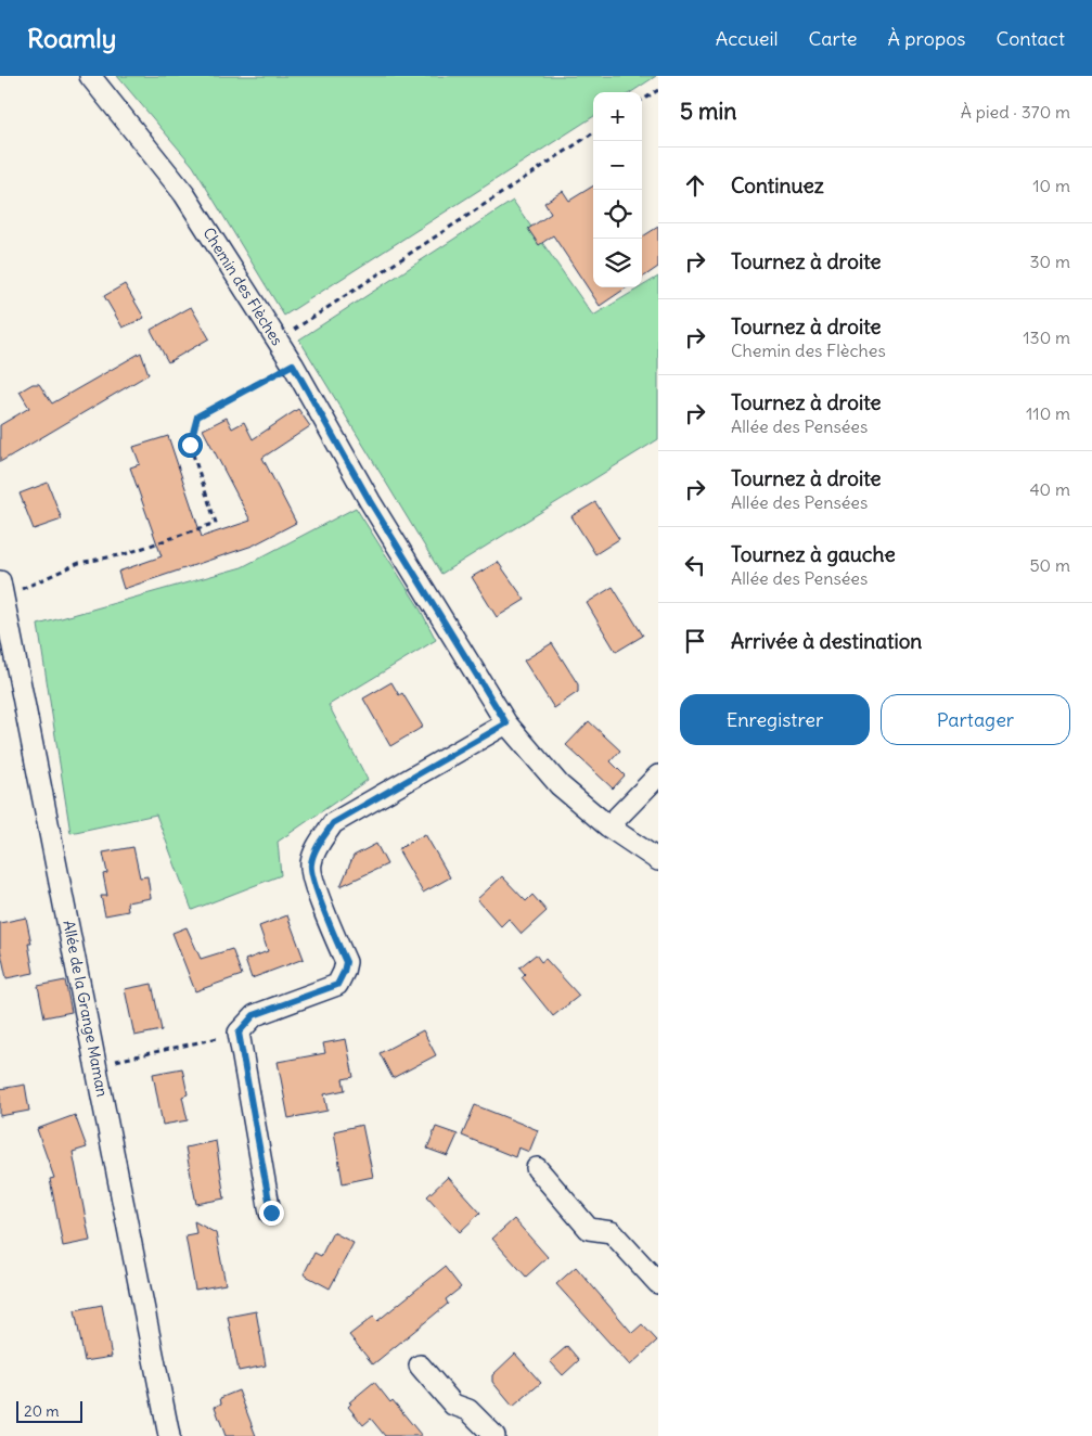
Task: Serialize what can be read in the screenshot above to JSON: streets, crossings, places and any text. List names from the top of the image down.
{
  "streets": {
    "street": ["Chemin des Flèches", "Allée de la Grange Maman"]
  },
  "scale_bar": "20 m",
  "page": {
    "header": "Roamly",
    "nav": [
      "Accueil",
      "Carte",
      "À propos",
      "Contact"
    ],
    "heading": ["5 min", "À pied · 370 m"],
    "map_buttons": ["+", "−"],
    "list": [
      ["Continuez", "10 m"],
      ["Tournez à droite", "30 m"],
      ["Tournez à droite", "Chemin des Flèches", "130 m"],
      ["Tournez à droite", "Allée des Pensées", "110 m"],
      ["Tournez à droite", "Allée des Pensées", "40 m"],
      ["Tournez à gauche", "Allée des Pensées", "50 m"],
      "Arrivée à destination"
    ],
    "buttons": ["Enregistrer", "Partager"],
    "scale": "20 m"
  }
}
